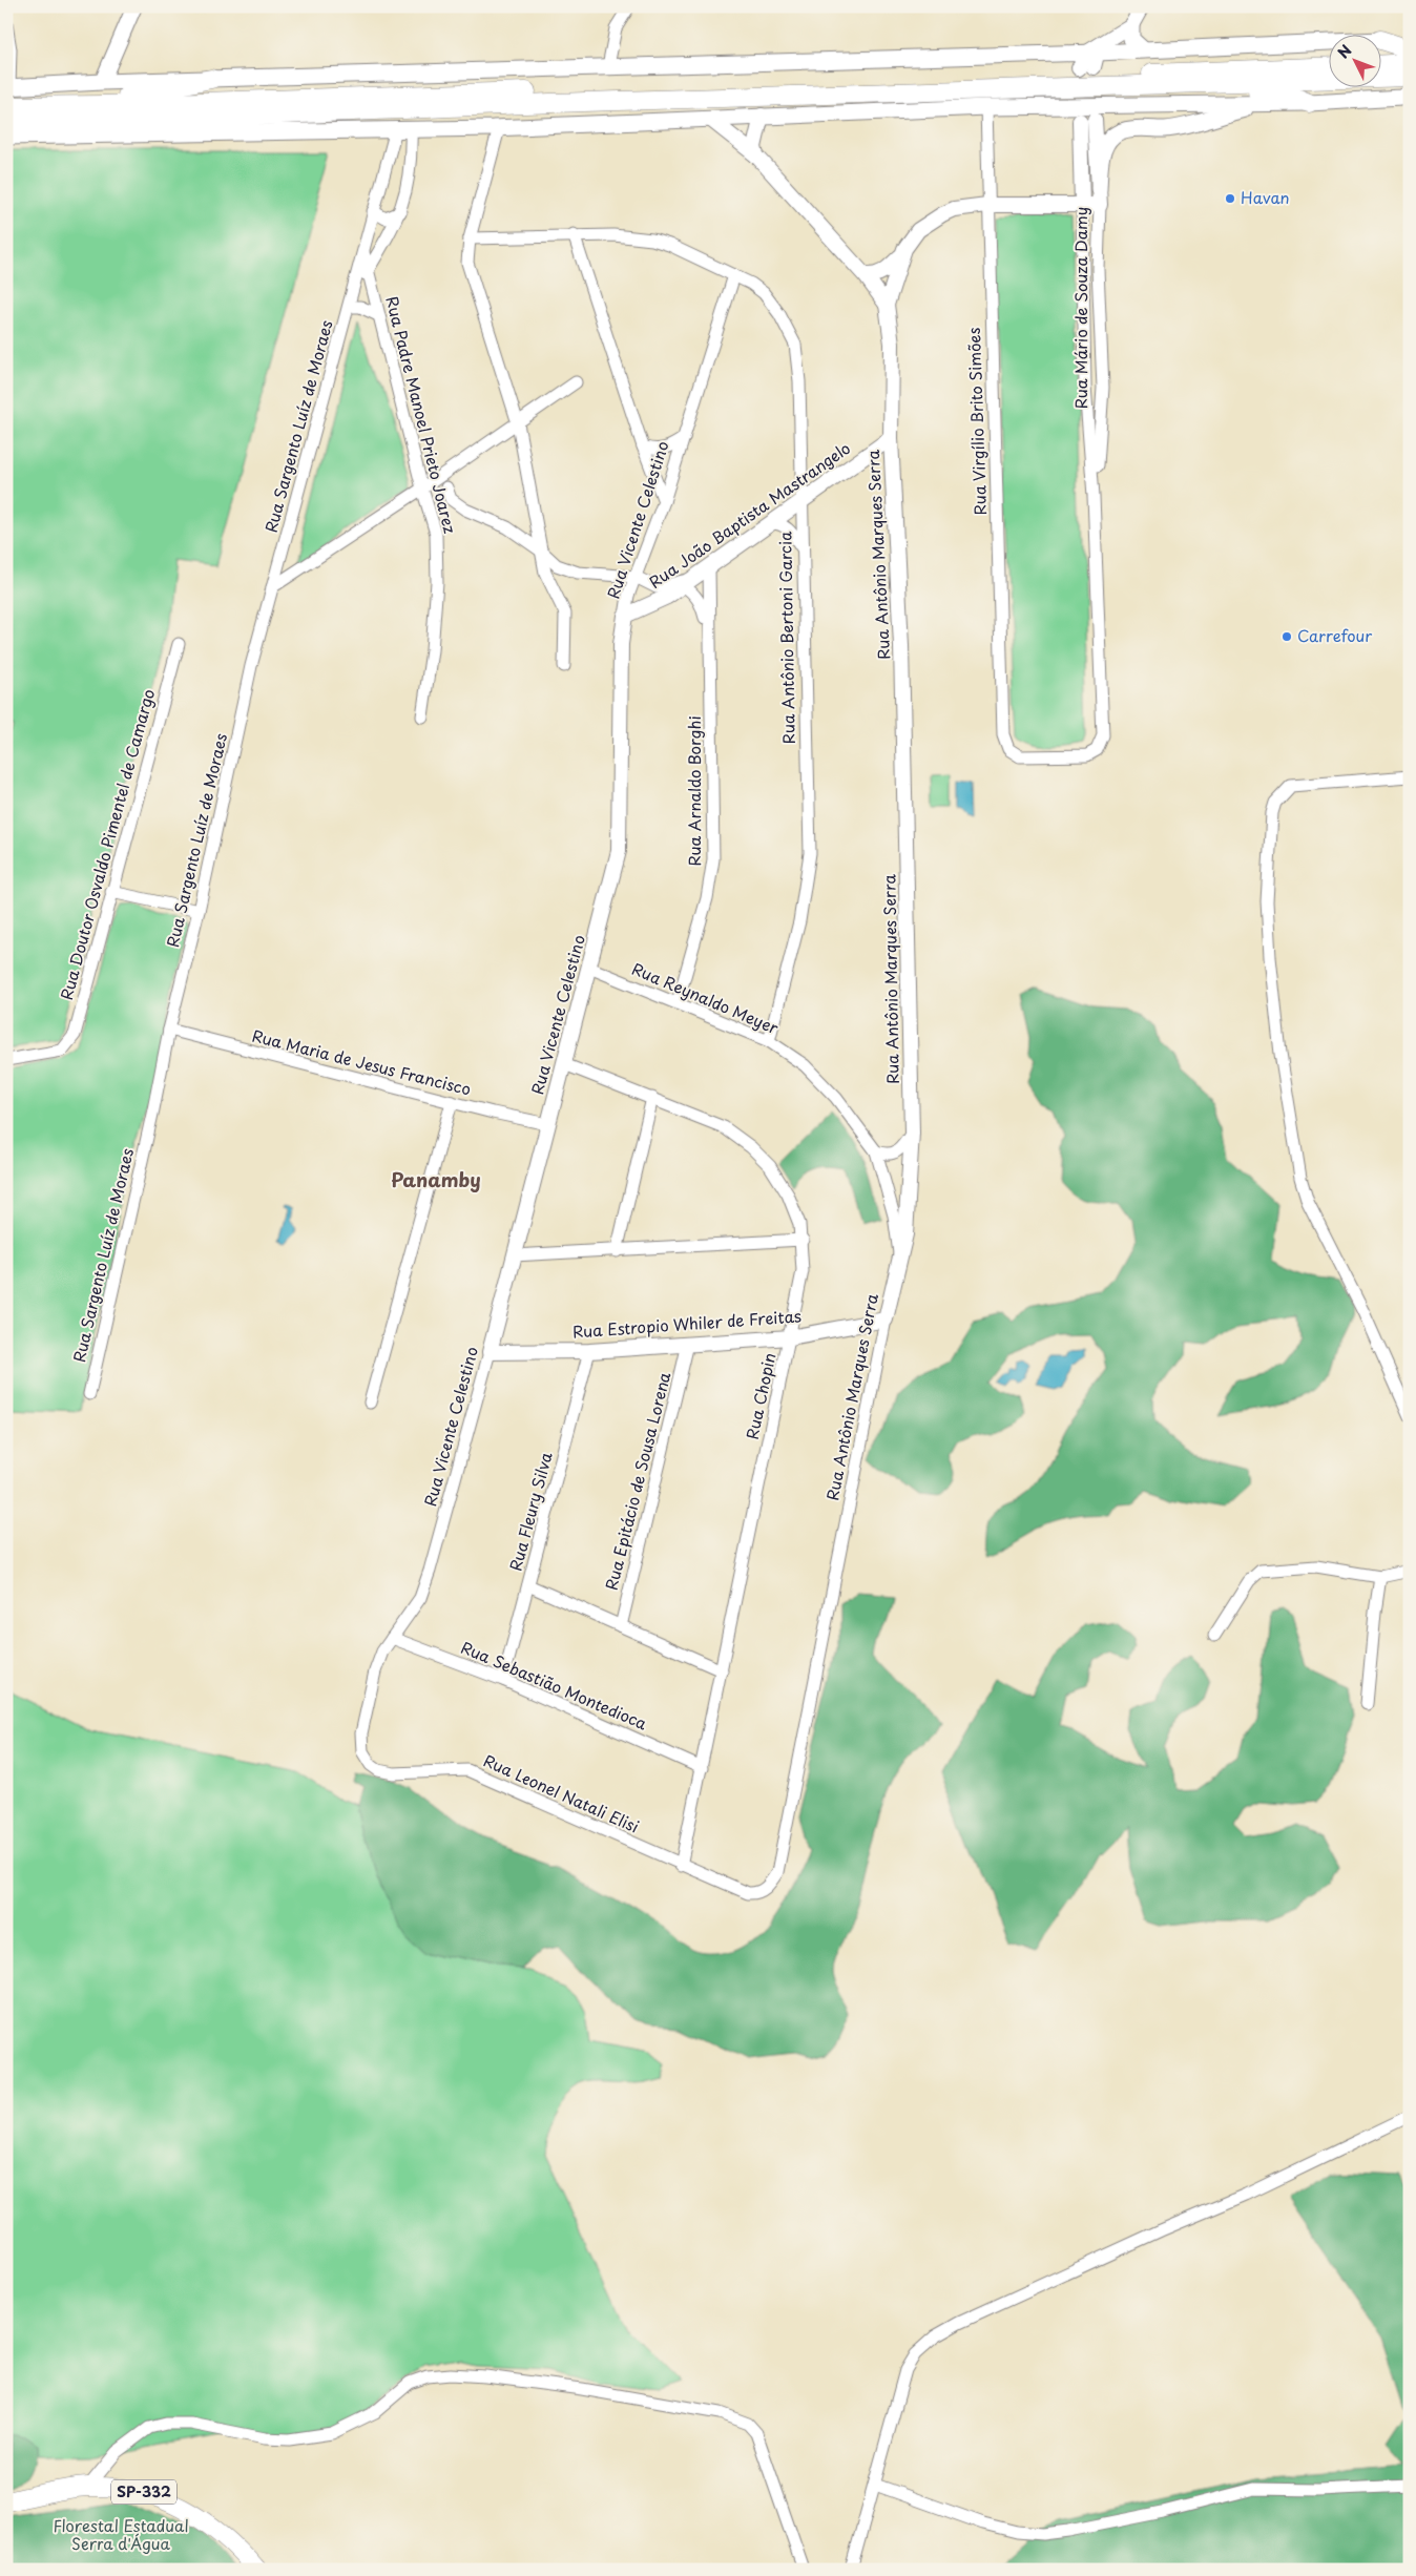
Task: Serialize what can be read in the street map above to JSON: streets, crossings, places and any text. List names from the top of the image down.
{
  "streets": {
    "main road": ["SP-332"],
    "street": [
      "Rua Mário de Souza Damy",
      "Rua Padre Manoel Prieto Joarez",
      "Rua Virgílio Brito Simões",
      "Rua Sargento Luíz de Moraes",
      "Rua João Baptista Mastrangelo",
      "Rua Vicente Celestino",
      "Rua Antônio Marques Serra",
      "Rua Antônio Bertoni Garcia",
      "Rua Arnaldo Borghi",
      "Rua Doutor Osvaldo Pimentel de Camargo",
      "Rua Reynaldo Meyer",
      "Rua Maria de Jesus Francisco",
      "Rua Estropio Whiler de Freitas",
      "Rua Chopin",
      "Rua Epitácio de Sousa Lorena",
      "Rua Fleury Silva",
      "Rua Sebastião Montedioca",
      "Rua Leonel Natali Elisi"
    ]
  },
  "crossings": [
    ["Rua Mário de Souza Damy", "Rua Virgílio Brito Simões"],
    ["Rua Mário de Souza Damy", "Rua Antônio Marques Serra"],
    ["Rua Padre Manoel Prieto Joarez", "Rua Sargento Luíz de Moraes"],
    ["Rua Virgílio Brito Simões", "Rua Antônio Marques Serra"],
    ["Rua Sargento Luíz de Moraes", "Rua Maria de Jesus Francisco"],
    ["Rua João Baptista Mastrangelo", "Rua Vicente Celestino"],
    ["Rua João Baptista Mastrangelo", "Rua Antônio Marques Serra"],
    ["Rua João Baptista Mastrangelo", "Rua Antônio Bertoni Garcia"],
    ["Rua João Baptista Mastrangelo", "Rua Arnaldo Borghi"],
    ["Rua Vicente Celestino", "Rua Antônio Bertoni Garcia"],
    ["Rua Vicente Celestino", "Rua Reynaldo Meyer"],
    ["Rua Vicente Celestino", "Rua Maria de Jesus Francisco"],
    ["Rua Vicente Celestino", "Rua Estropio Whiler de Freitas"],
    ["Rua Vicente Celestino", "Rua Chopin"],
    ["Rua Vicente Celestino", "Rua Sebastião Montedioca"],
    ["Rua Vicente Celestino", "Rua Leonel Natali Elisi"],
    ["Rua Antônio Marques Serra", "Rua Reynaldo Meyer"],
    ["Rua Antônio Marques Serra", "Rua Estropio Whiler de Freitas"],
    ["Rua Antônio Marques Serra", "Rua Leonel Natali Elisi"],
    ["Rua Antônio Bertoni Garcia", "Rua Reynaldo Meyer"],
    ["Rua Arnaldo Borghi", "Rua Reynaldo Meyer"],
    ["Rua Estropio Whiler de Freitas", "Rua Chopin"],
    ["Rua Estropio Whiler de Freitas", "Rua Epitácio de Sousa Lorena"],
    ["Rua Estropio Whiler de Freitas", "Rua Fleury Silva"],
    ["Rua Chopin", "Rua Sebastião Montedioca"],
    ["Rua Chopin", "Rua Leonel Natali Elisi"],
    ["Rua Fleury Silva", "Rua Sebastião Montedioca"]
  ],
  "districts": ["Panamby"],
  "parks": ["Florestal Estadual Serra d'Água"],
  "places": ["Havan", "Carrefour"],
  "north": "top left"
}
